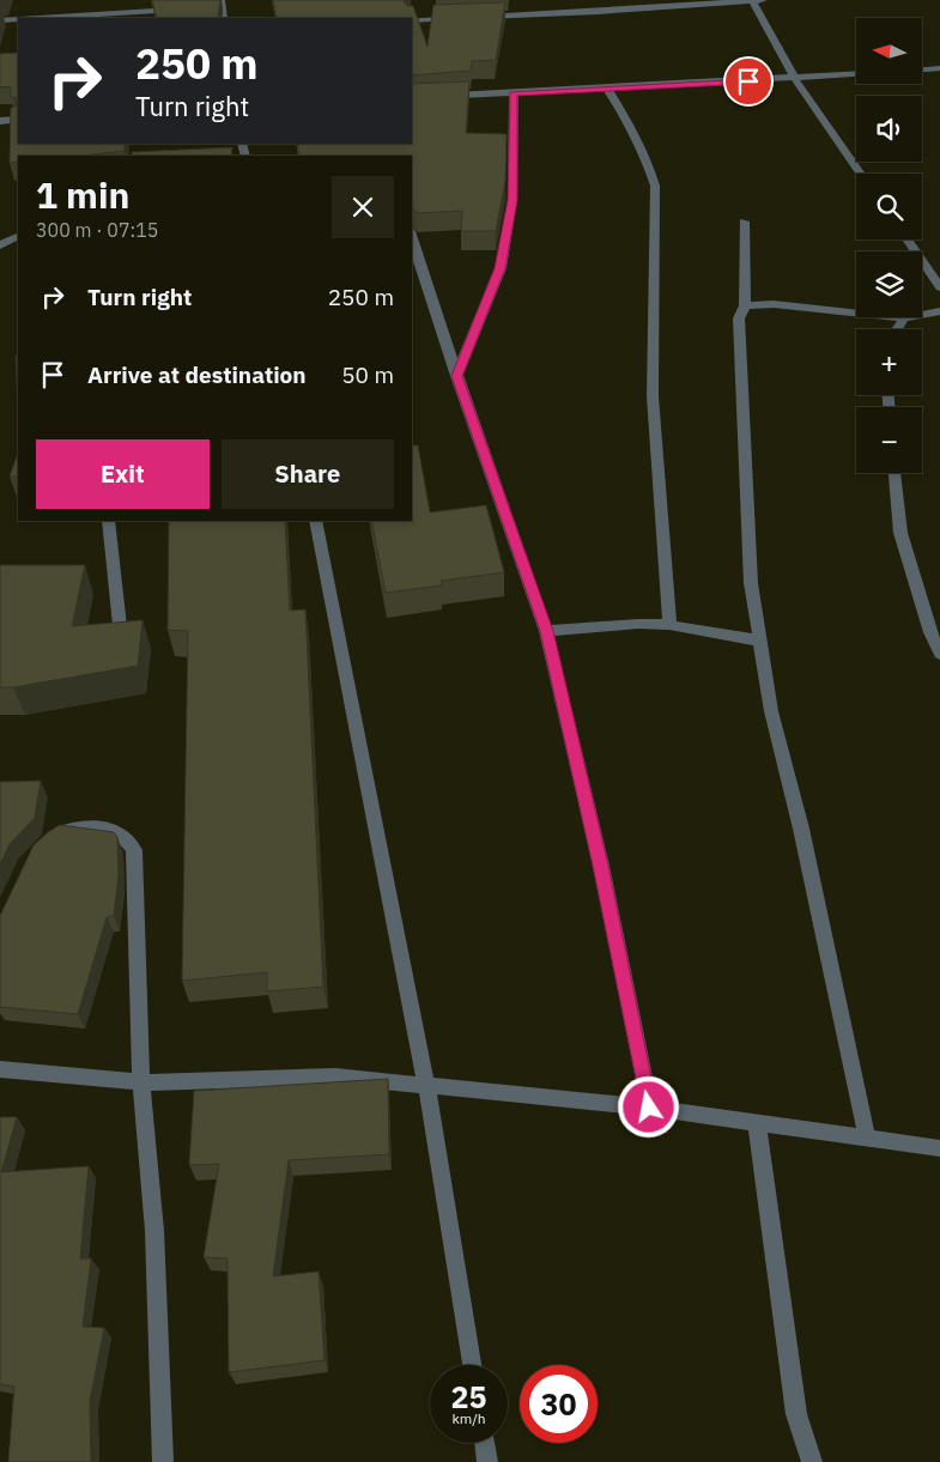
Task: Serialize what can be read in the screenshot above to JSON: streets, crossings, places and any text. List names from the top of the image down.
{
  "north": "left",
  "page": {
    "map_buttons": ["+", "−"],
    "turn": ["250 m", "Turn right"],
    "heading": ["1 min", "300 m · 07:15"],
    "list": [
      {
        "name": "Turn right",
        "value": "250 m"
      },
      {
        "name": "Arrive at destination",
        "value": "50 m"
      }
    ],
    "buttons": ["Exit", "Share"],
    "speed": "25 km/h",
    "limit": "30"
  }
}
